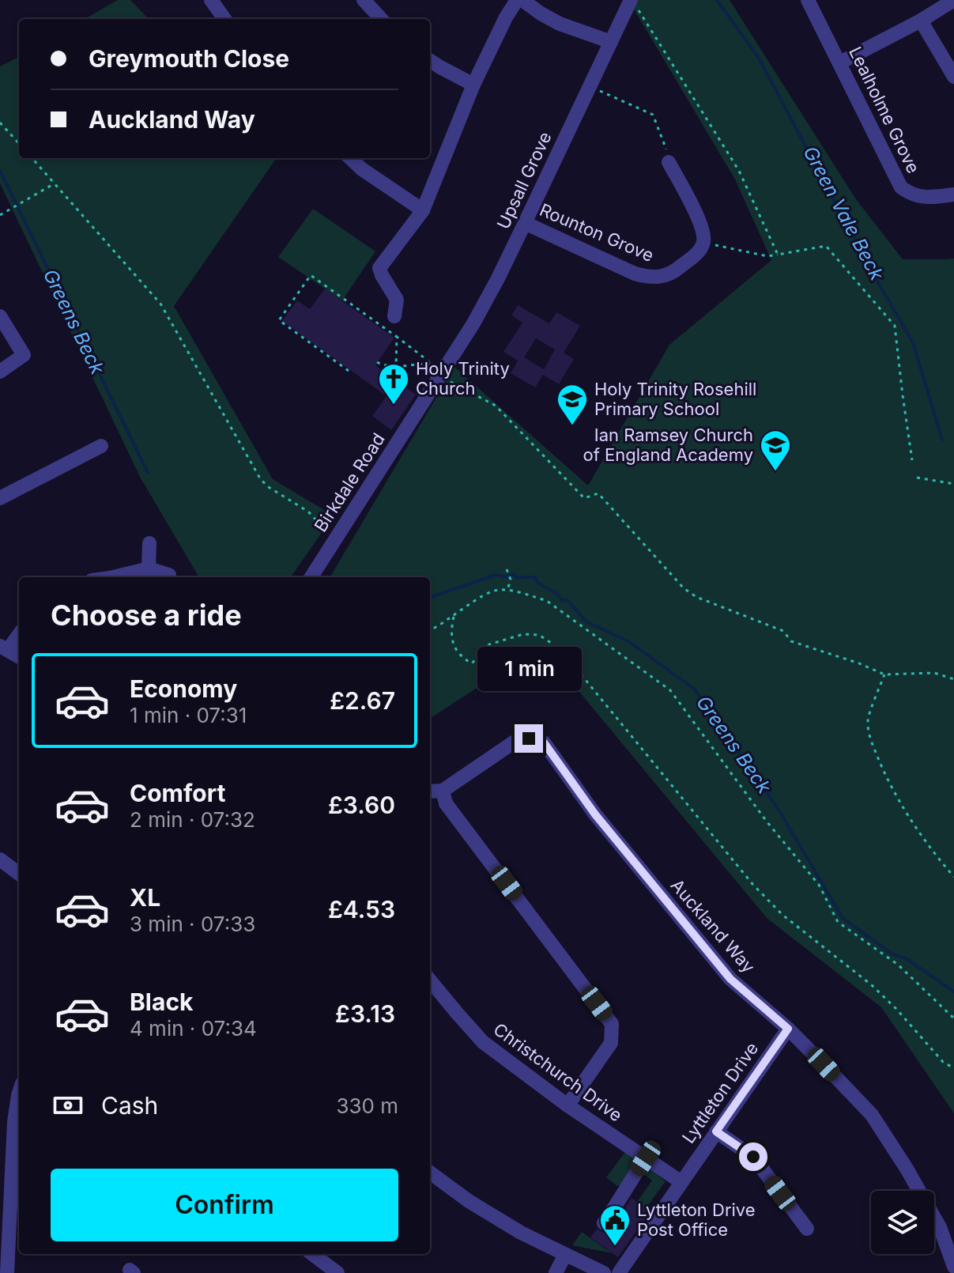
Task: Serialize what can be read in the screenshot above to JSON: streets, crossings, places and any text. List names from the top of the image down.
{
  "streets": {
    "street": [
      "Lealholme Grove",
      "Upsall Grove",
      "Rounton Grove",
      "Birkdale Road",
      "Auckland Way",
      "Christchurch Drive",
      "Lyttleton Drive"
    ]
  },
  "crossings": [
    ["Upsall Grove", "Rounton Grove"],
    ["Upsall Grove", "Birkdale Road"],
    ["Auckland Way", "Lyttleton Drive"],
    ["Christchurch Drive", "Lyttleton Drive"]
  ],
  "water": ["Green Vale Beck", "Greens Beck"],
  "places": {
    "church": ["Holy Trinity Church"],
    "school or university": ["Holy Trinity Rosehill Primary School", "Ian Ramsey Church of England Academy"],
    "public building": ["Lyttleton Drive Post Office"]
  },
  "page": {
    "banner": ["Greymouth Close", "Auckland Way"],
    "heading": "Choose a ride",
    "bubble": "1 min",
    "list": [
      {
        "name": "Economy",
        "note": "1 min · 07:31",
        "value": "£2.67"
      },
      {
        "name": "Comfort",
        "note": "2 min · 07:32",
        "value": "£3.60"
      },
      {
        "name": "XL",
        "note": "3 min · 07:33",
        "value": "£4.53"
      },
      {
        "name": "Black",
        "note": "4 min · 07:34",
        "value": "£3.13"
      }
    ],
    "pay": ["Cash", "330 m"],
    "buttons": "Confirm"
  }
}
